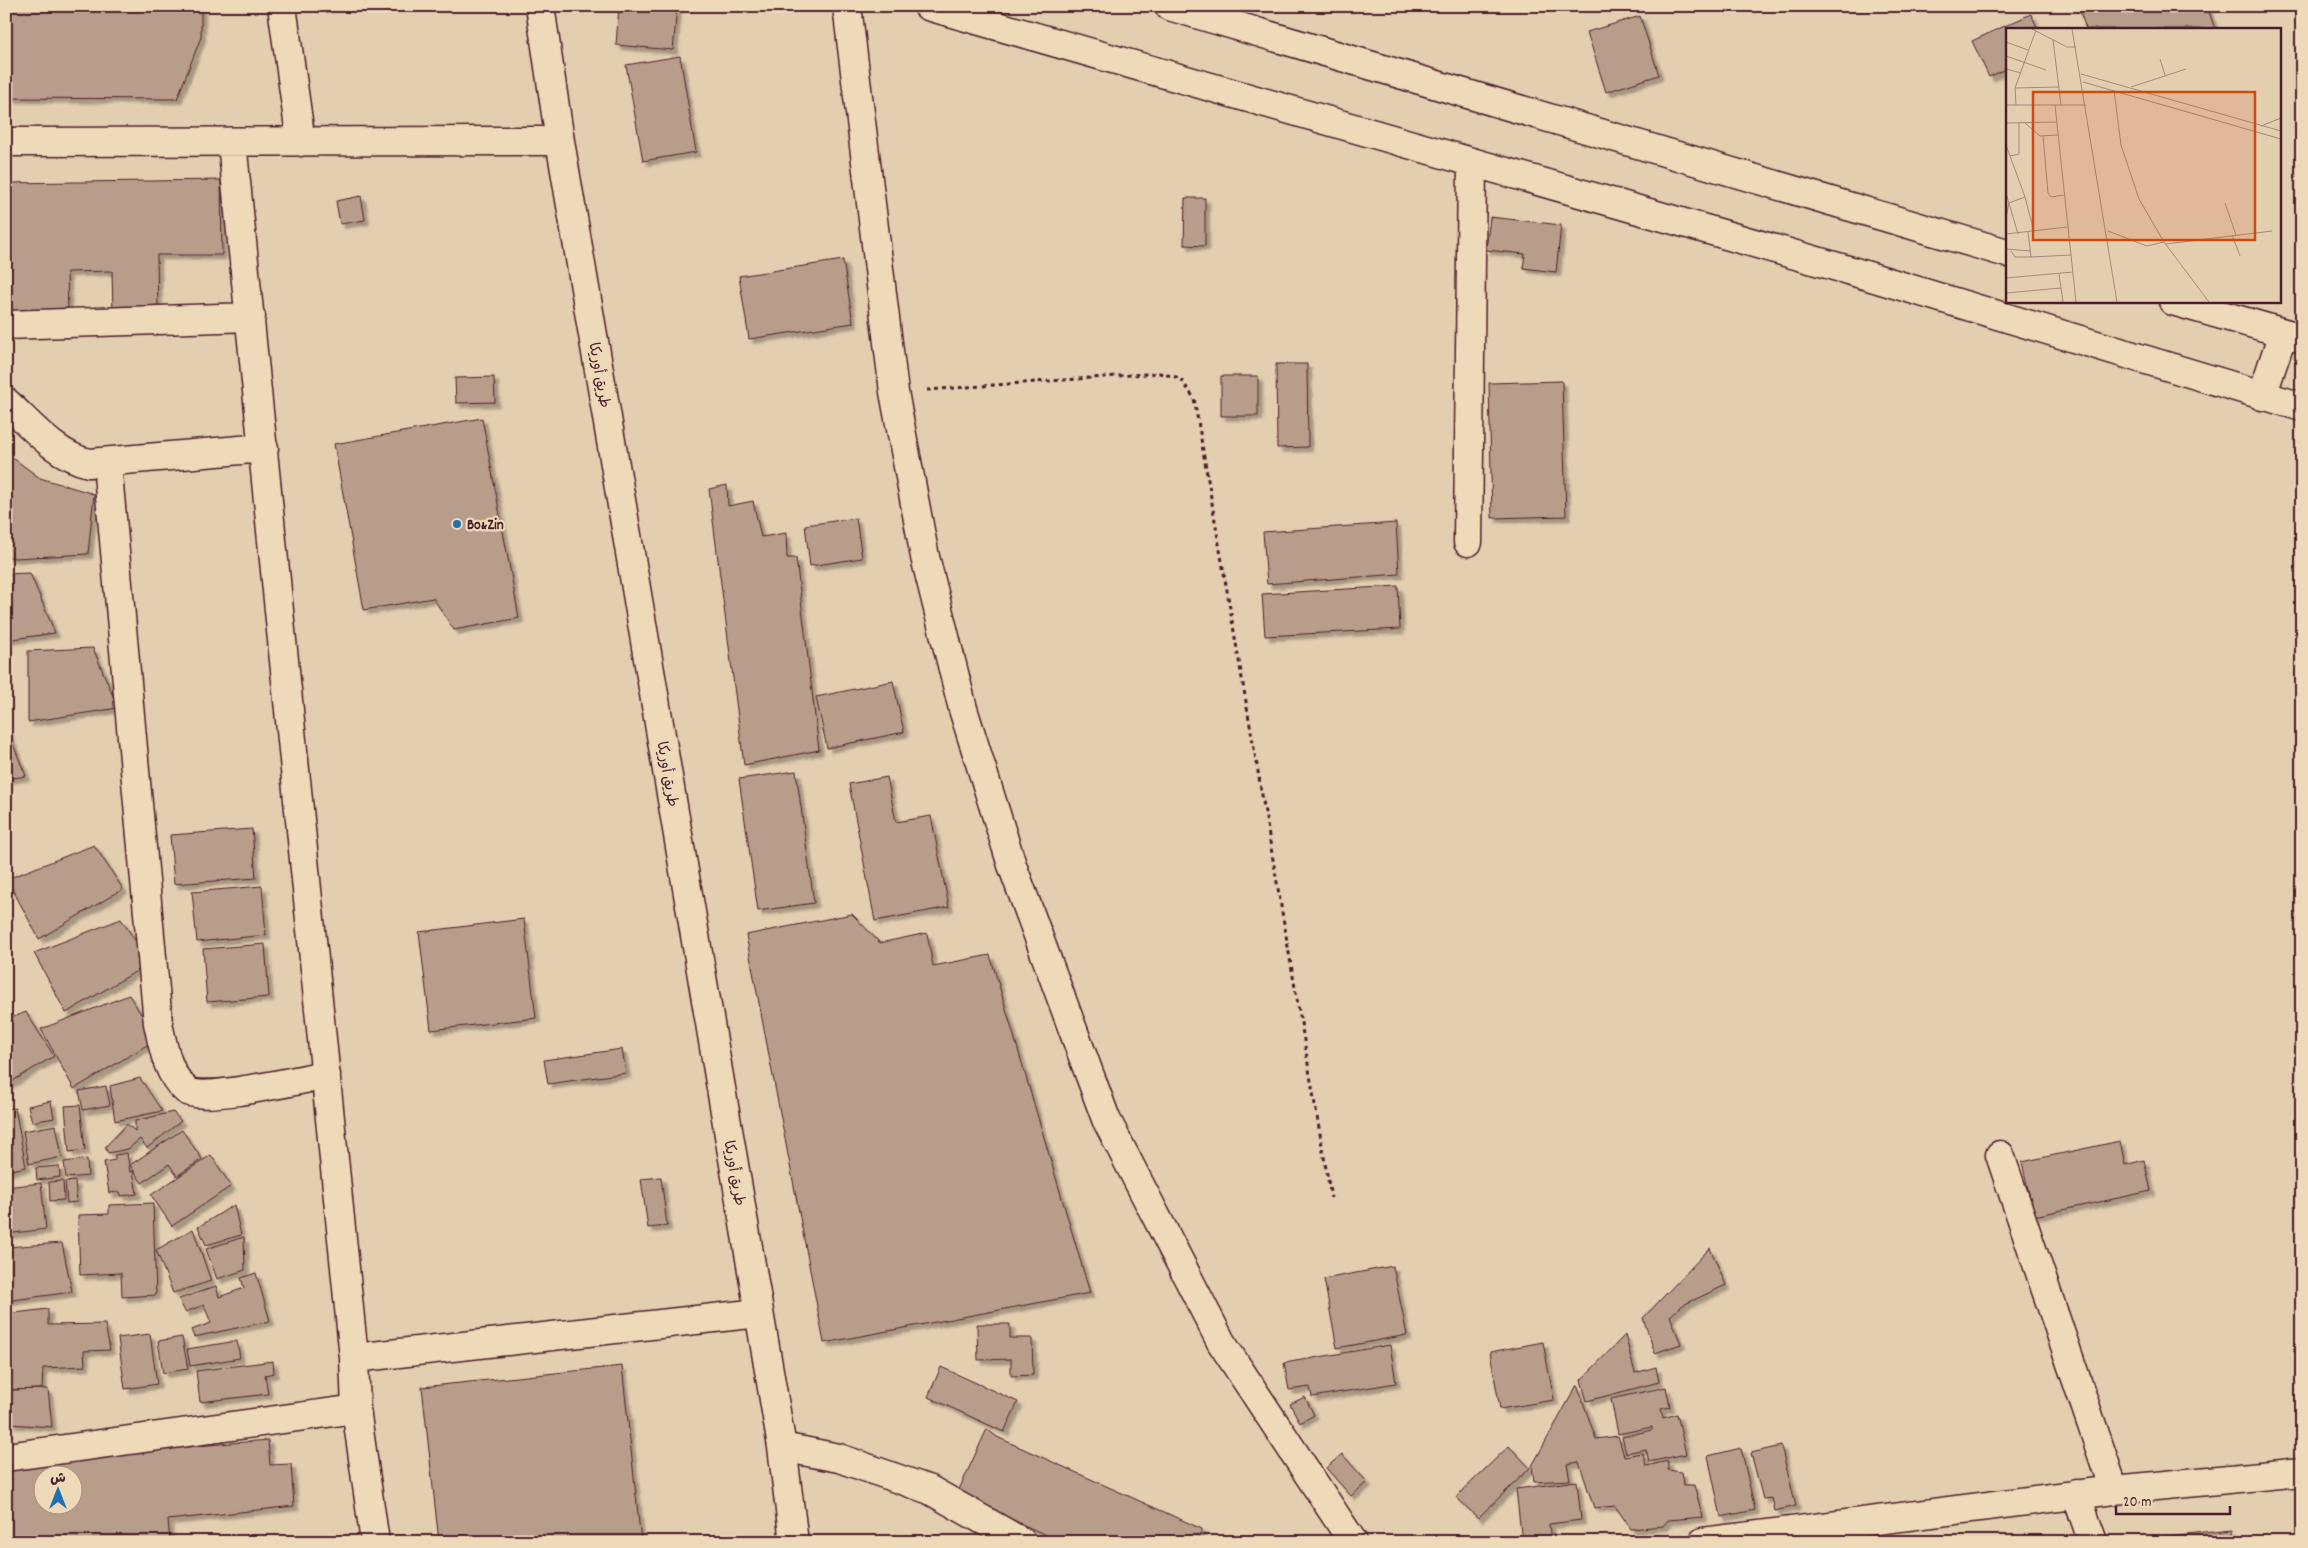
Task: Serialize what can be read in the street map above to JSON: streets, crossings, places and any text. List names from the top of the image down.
{
  "streets": {
    "street": ["طريق أوريكا"]
  },
  "places": ["Bo&Zin"],
  "scale_bar": "20 m",
  "north": "top"
}
